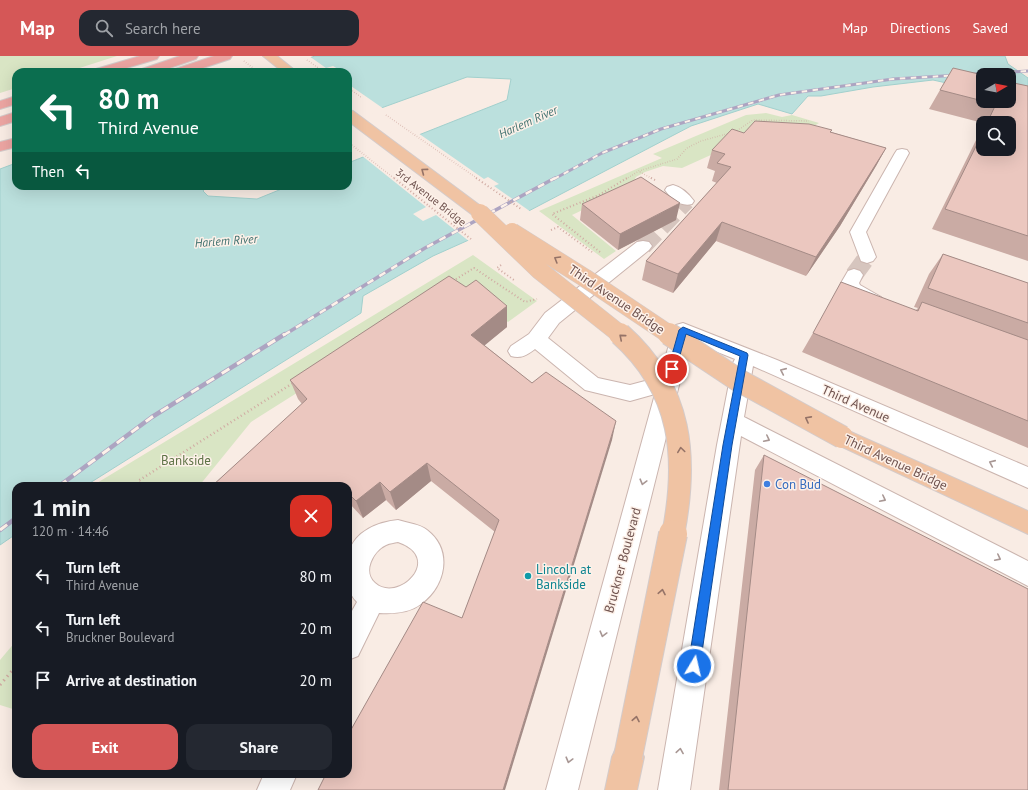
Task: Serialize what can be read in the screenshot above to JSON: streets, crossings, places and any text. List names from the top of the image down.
{
  "streets": {
    "main road": ["Third Avenue Bridge"],
    "street": ["Third Avenue", "Bruckner Boulevard"],
    "path": ["3rd Avenue Bridge"]
  },
  "crossings": [
    ["Third Avenue", "Bruckner Boulevard"]
  ],
  "one_way": ["Third Avenue Bridge"],
  "water": ["Harlem River"],
  "parks": ["Bankside"],
  "places": ["Con Bud", "Lincoln at Bankside"],
  "north": "right",
  "page": {
    "header": "Map",
    "search": "Search here",
    "nav": ["Map", "Directions", "Saved"],
    "turn": ["80 m", "Third Avenue"],
    "then": "Then",
    "heading": ["1 min", "120 m · 14:46"],
    "list": [
      {
        "name": "Turn left",
        "note": "Third Avenue",
        "value": "80 m"
      },
      {
        "name": "Turn left",
        "note": "Bruckner Boulevard",
        "value": "20 m"
      },
      {
        "name": "Arrive at destination",
        "value": "20 m"
      }
    ],
    "buttons": ["Exit", "Share"]
  }
}
